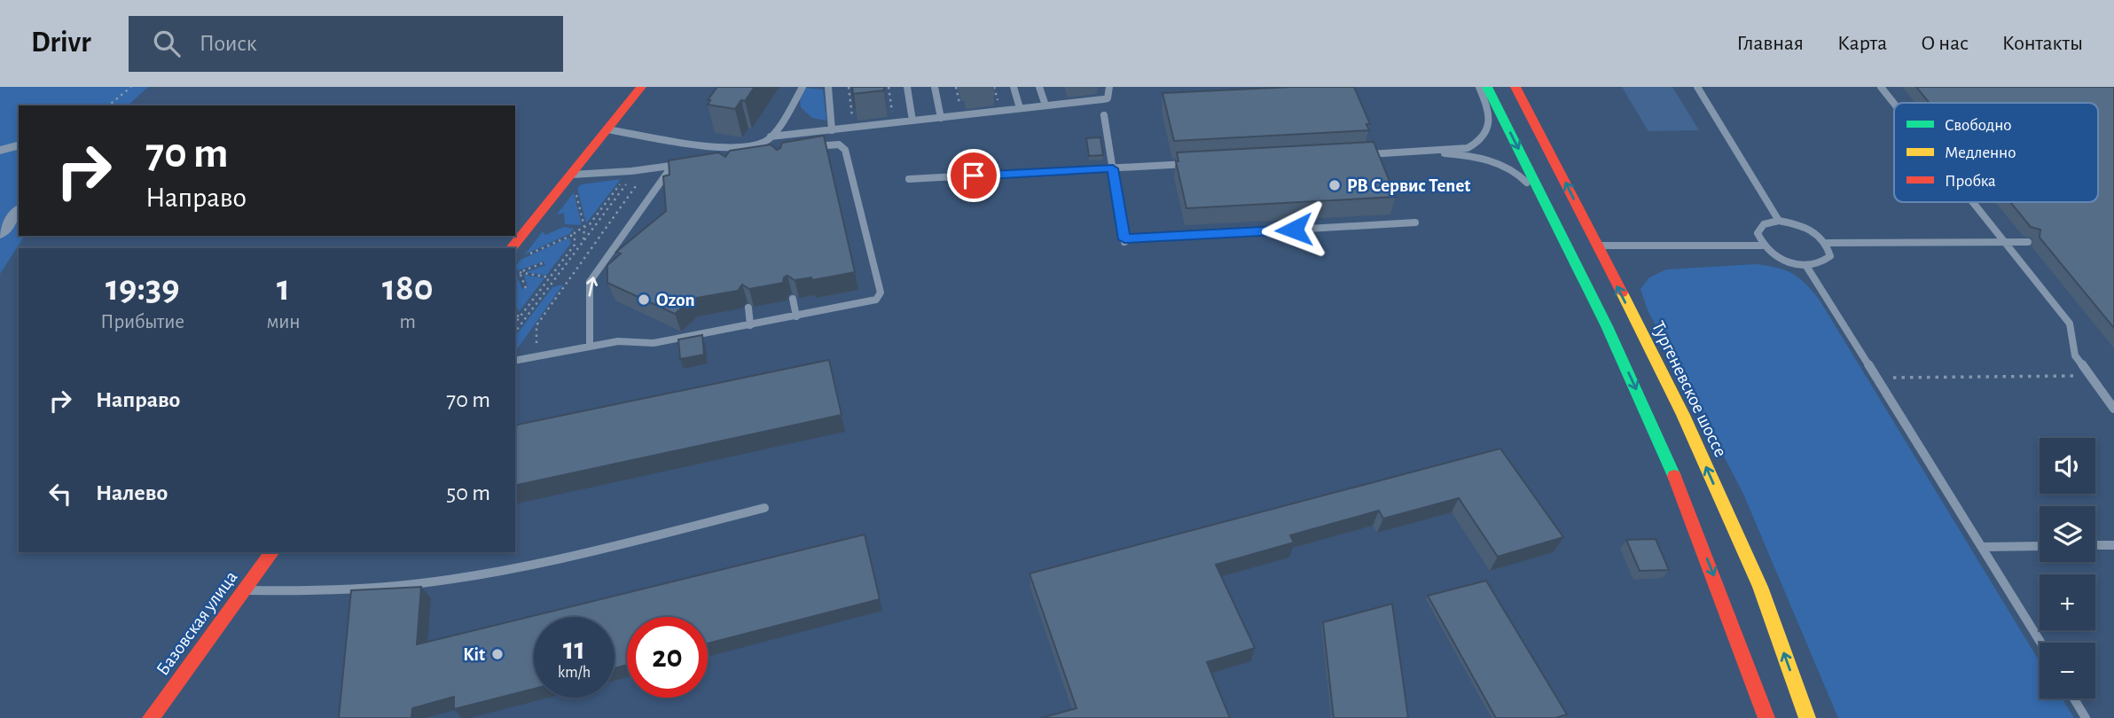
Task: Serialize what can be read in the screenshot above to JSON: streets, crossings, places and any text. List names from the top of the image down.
{
  "streets": {
    "main road": ["Тургеневское шоссе", "Базовская улица"]
  },
  "places": ["PB Сервис Tenet", "Ozon", "Kit"],
  "legend": ["Свободно", "Медленно", "Пробка"],
  "page": {
    "header": "Drivr",
    "search": "Поиск",
    "nav": [
      "Главная",
      "Карта",
      "О нас",
      "Контакты"
    ],
    "turn": ["70 m", "Направо"],
    "eta": [
      "19:39",
      "Прибытие",
      "1",
      "мин",
      "180",
      "m"
    ],
    "list": [
      {
        "name": "Направо",
        "value": "70 m"
      },
      {
        "name": "Налево",
        "value": "50 m"
      }
    ],
    "map_buttons": ["+", "−"],
    "speed": "11 km/h",
    "limit": "20"
  }
}
